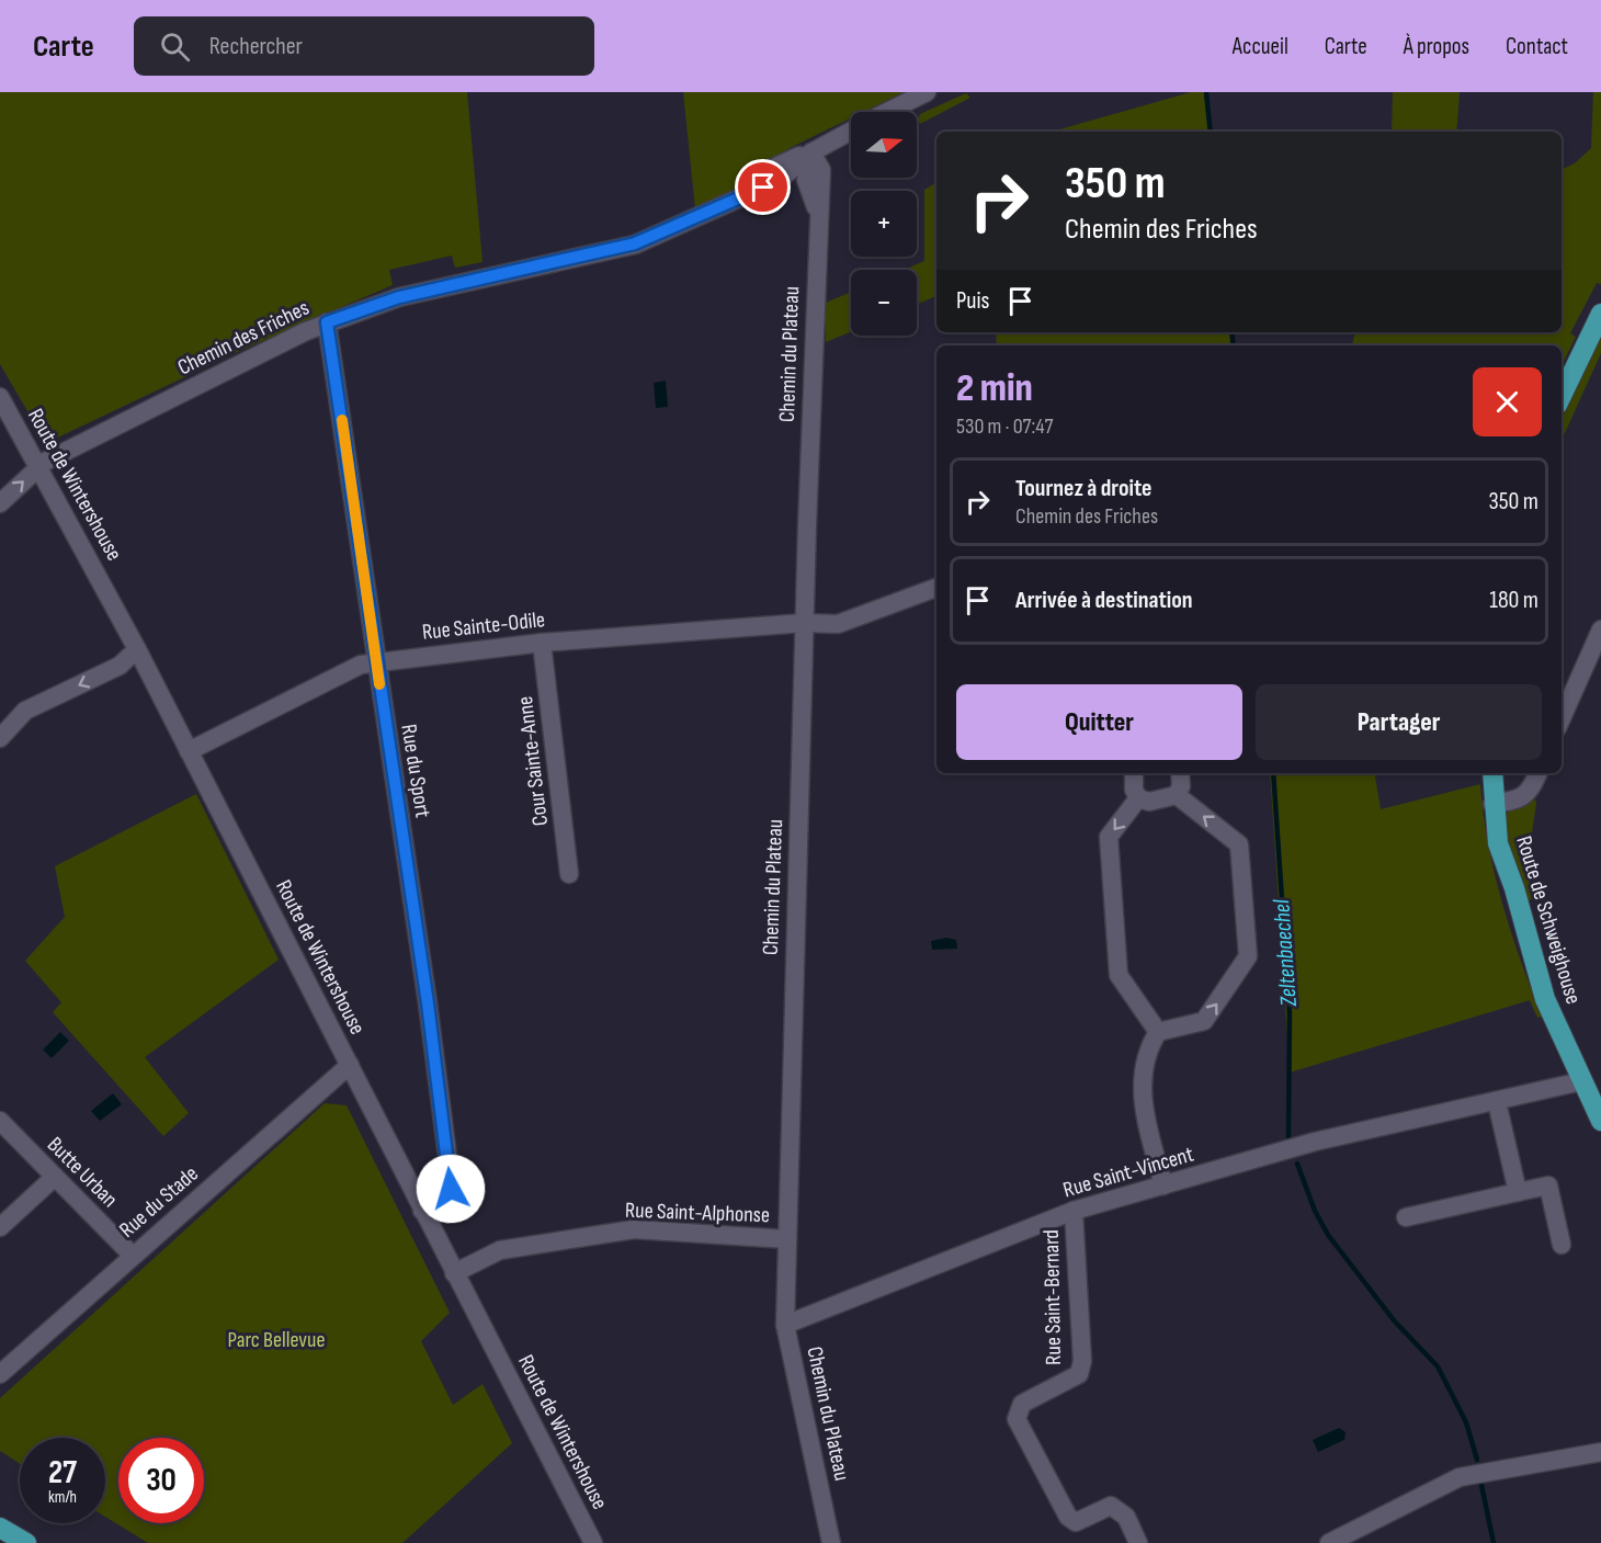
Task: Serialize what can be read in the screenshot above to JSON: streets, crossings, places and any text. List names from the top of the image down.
{
  "streets": {
    "main road": ["Route de Schweighouse"],
    "street": [
      "Chemin des Friches",
      "Chemin du Plateau",
      "Route de Wintershouse",
      "Rue Sainte-Odile",
      "Cour Sainte-Anne",
      "Rue du Sport",
      "Butte Urban",
      "Rue Saint-Vincent",
      "Rue du Stade",
      "Rue Saint-Alphonse",
      "Rue Saint-Bernard"
    ]
  },
  "crossings": [
    ["Chemin des Friches", "Chemin du Plateau"],
    ["Chemin des Friches", "Route de Wintershouse"],
    ["Chemin des Friches", "Rue du Sport"],
    ["Chemin du Plateau", "Rue Sainte-Odile"],
    ["Chemin du Plateau", "Rue Saint-Vincent"],
    ["Chemin du Plateau", "Rue Saint-Alphonse"],
    ["Route de Wintershouse", "Rue Sainte-Odile"],
    ["Route de Wintershouse", "Rue du Sport"],
    ["Route de Wintershouse", "Rue du Stade"],
    ["Route de Wintershouse", "Rue Saint-Alphonse"],
    ["Rue Sainte-Odile", "Cour Sainte-Anne"],
    ["Rue Sainte-Odile", "Rue du Sport"],
    ["Route de Schweighouse", "Rue Saint-Vincent"],
    ["Butte Urban", "Rue du Stade"],
    ["Rue Saint-Vincent", "Rue Saint-Bernard"]
  ],
  "water": ["Zeltenbaechel"],
  "parks": ["Parc Bellevue"],
  "north": "right",
  "page": {
    "header": "Carte",
    "search": "Rechercher",
    "nav": [
      "Accueil",
      "Carte",
      "À propos",
      "Contact"
    ],
    "map_buttons": ["+", "−"],
    "turn": ["350 m", "Chemin des Friches"],
    "then": "Puis",
    "heading": ["2 min", "530 m · 07:47"],
    "list": [
      {
        "name": "Tournez à droite",
        "note": "Chemin des Friches",
        "value": "350 m"
      },
      {
        "name": "Arrivée à destination",
        "value": "180 m"
      }
    ],
    "buttons": ["Quitter", "Partager"],
    "speed": "27 km/h",
    "limit": "30"
  }
}
